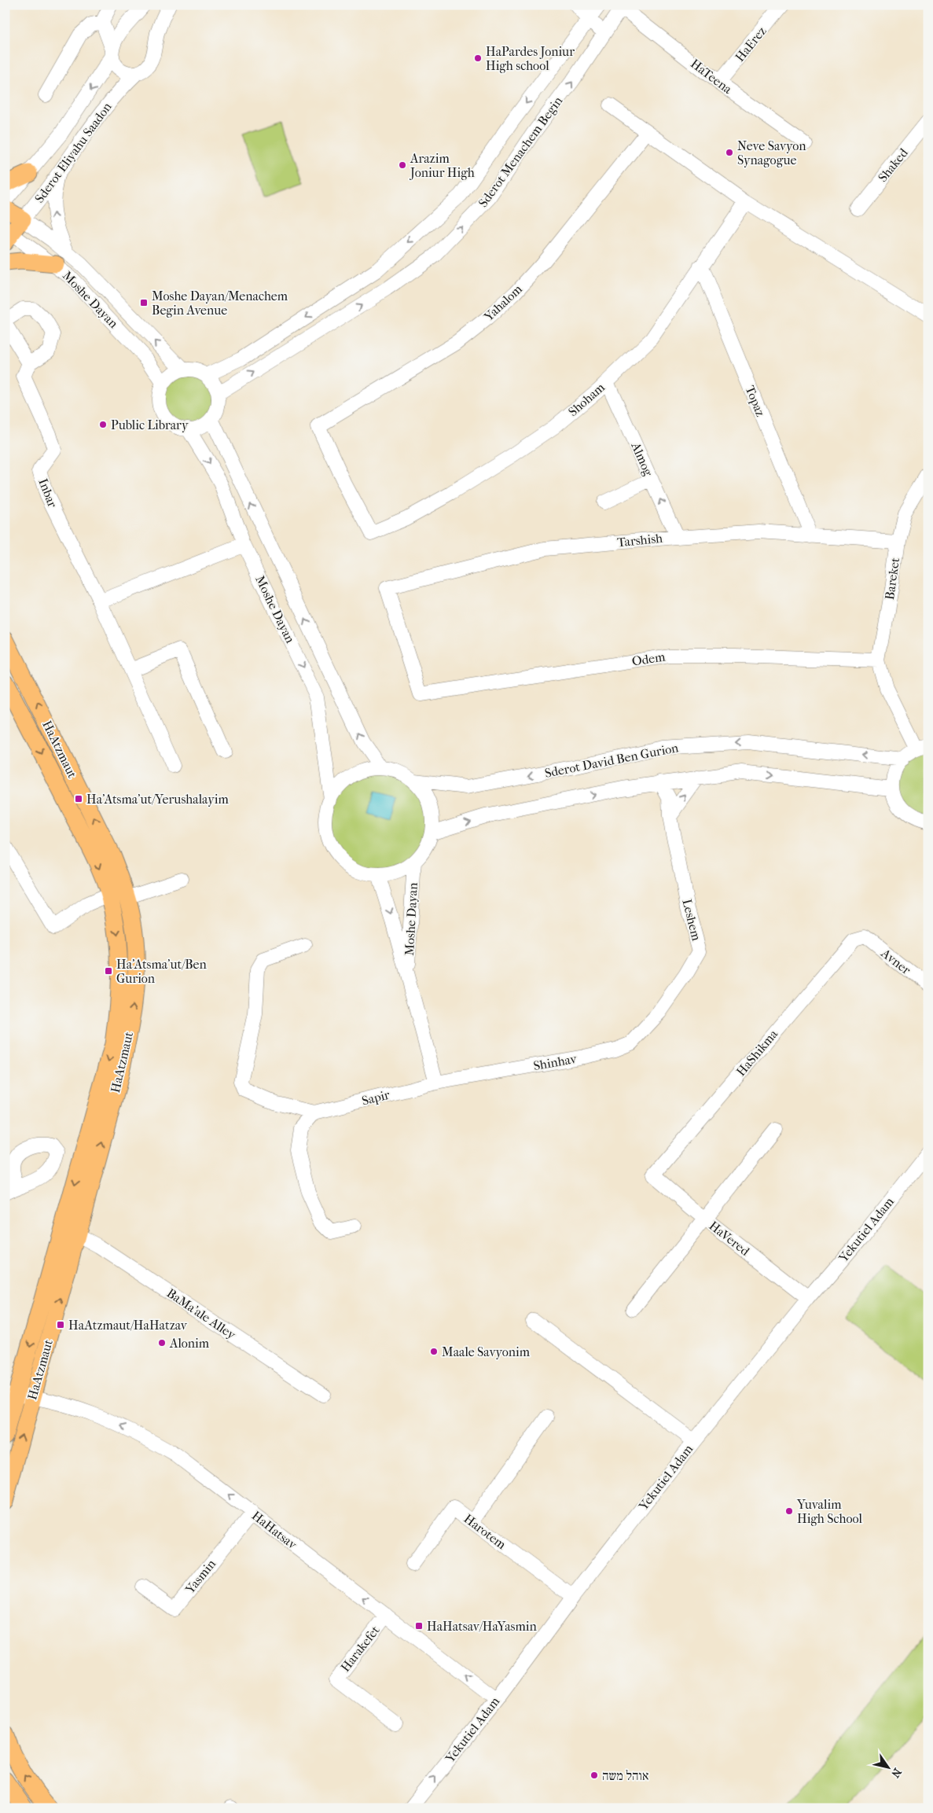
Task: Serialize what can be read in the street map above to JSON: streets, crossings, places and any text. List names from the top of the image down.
{
  "streets": {
    "main road": ["Sderot Eliyahu Saadon", "HaAtzmaut"],
    "street": [
      "HaErez",
      "HaTeena",
      "Sderot Menachem Begin",
      "Shaked",
      "Moshe Dayan",
      "Yahalom",
      "Shoham",
      "Topaz",
      "Almog",
      "Inbar",
      "Tarshish",
      "Bareket",
      "Odem",
      "Sderot David Ben Gurion",
      "Leshem",
      "Avner",
      "HaShikma",
      "Shinhav",
      "Sapir",
      "Yekutiel Adam",
      "HaVered",
      "BaMa'ale Alley",
      "HaHatsav",
      "Harotem",
      "Yasmin",
      "Harakefet"
    ]
  },
  "crossings": [
    ["HaErez", "HaTeena"],
    ["HaTeena", "Sderot Menachem Begin"],
    ["Sderot Menachem Begin", "Moshe Dayan"],
    ["Sderot Eliyahu Saadon", "Moshe Dayan"],
    ["Moshe Dayan", "Sderot David Ben Gurion"],
    ["Moshe Dayan", "Shinhav"],
    ["Moshe Dayan", "Sapir"],
    ["Yahalom", "Shoham"],
    ["Shoham", "Topaz"],
    ["Shoham", "Almog"],
    ["Topaz", "Tarshish"],
    ["Almog", "Tarshish"],
    ["Tarshish", "Bareket"],
    ["Tarshish", "Odem"],
    ["Bareket", "Odem"],
    ["HaAtzmaut", "BaMa'ale Alley"],
    ["HaAtzmaut", "HaHatsav"],
    ["Leshem", "Shinhav"],
    ["Avner", "HaShikma"],
    ["HaShikma", "HaVered"],
    ["Shinhav", "Sapir"],
    ["Yekutiel Adam", "HaVered"],
    ["Yekutiel Adam", "HaHatsav"],
    ["Yekutiel Adam", "Harotem"],
    ["HaHatsav", "Yasmin"],
    ["HaHatsav", "Harakefet"]
  ],
  "one_way": ["Almog", "HaHatsav"],
  "places": {
    "other": [
      "HaPardes Joniur High school",
      "Neve Savyon Synagogue",
      "Arazim Joniur High",
      "Public Library",
      "Alonim",
      "Maale Savyonim",
      "Yuvalim High School",
      "אוהל משה"
    ],
    "transit": [
      "Moshe Dayan/Menachem Begin Avenue",
      "Ha'Atsma'ut/Yerushalayim",
      "Ha'Atsma'ut/Ben Gurion",
      "HaAtzmaut/HaHatzav",
      "HaHatsav/HaYasmin"
    ]
  },
  "north": "bottom right"
}
